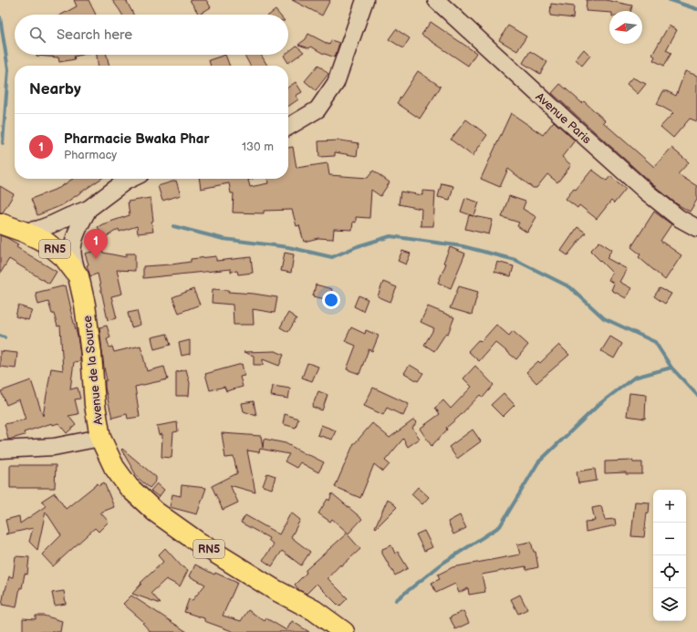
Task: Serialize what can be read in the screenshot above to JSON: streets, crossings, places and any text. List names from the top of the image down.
{
  "streets": {
    "highway": ["RN5", "Avenue de la Source"],
    "street": ["Avenue Paris"]
  },
  "crossings": [
    ["RN5", "Avenue de la Source"]
  ],
  "north": "left",
  "page": {
    "search": "Search here",
    "heading": "Nearby",
    "list": [
      {
        "mark": "1",
        "name": "Pharmacie Bwaka Phar",
        "note": "Pharmacy",
        "value": "130 m"
      }
    ],
    "pins": "1",
    "map_buttons": ["+", "−"]
  }
}
